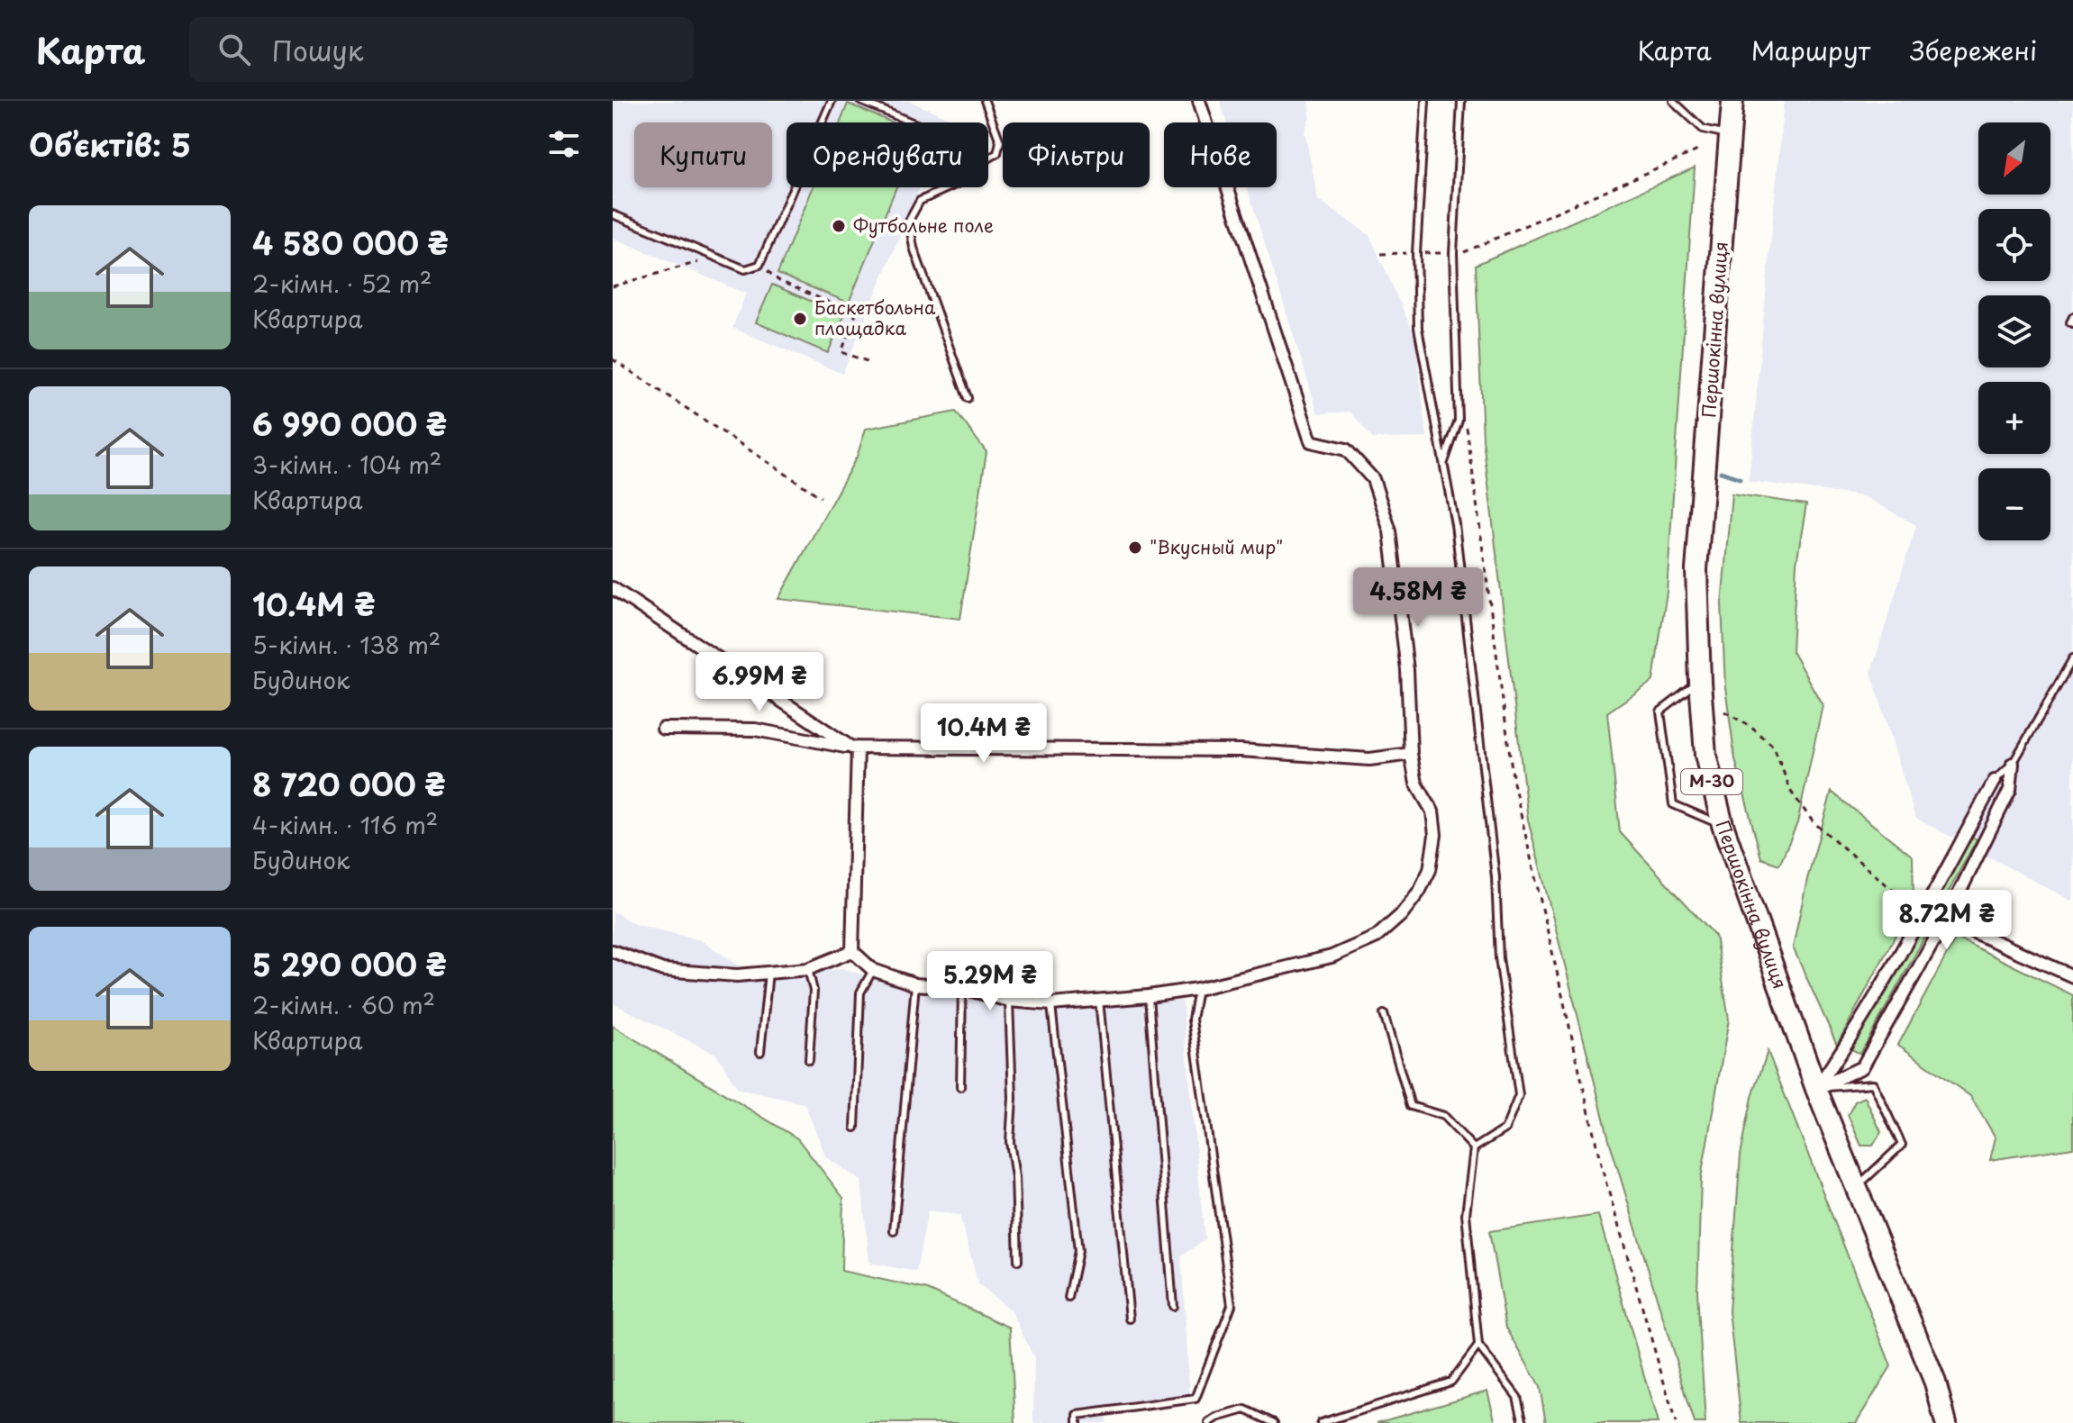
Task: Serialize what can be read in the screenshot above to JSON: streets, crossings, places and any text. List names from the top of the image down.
{
  "streets": {
    "highway": ["Першокінна вулиця", "М-30"]
  },
  "places": ["Футбольне поле", "Баскетбольна площадка", "\"Вкусный мир\""],
  "north": "bottom left",
  "page": {
    "header": "Карта",
    "search": "Пошук",
    "nav": ["Карта", "Маршрут", "Збережені"],
    "heading": "Об’єктів: 5",
    "map_buttons": ["+", "−"],
    "chip": [
      "Купити",
      "Орендувати",
      "Фільтри",
      "Нове"
    ],
    "list": [
      {
        "name": "4 580 000 ₴",
        "note": "2-кімн. · 52 m² · Квартира"
      },
      {
        "name": "6 990 000 ₴",
        "note": "3-кімн. · 104 m² · Квартира"
      },
      {
        "name": "10.4M ₴",
        "note": "5-кімн. · 138 m² · Будинок"
      },
      {
        "name": "8 720 000 ₴",
        "note": "4-кімн. · 116 m² · Будинок"
      },
      {
        "name": "5 290 000 ₴",
        "note": "2-кімн. · 60 m² · Квартира"
      }
    ],
    "price": [
      "4.58M ₴",
      "6.99M ₴",
      "10.4M ₴",
      "8.72M ₴",
      "5.29M ₴"
    ]
  }
}
